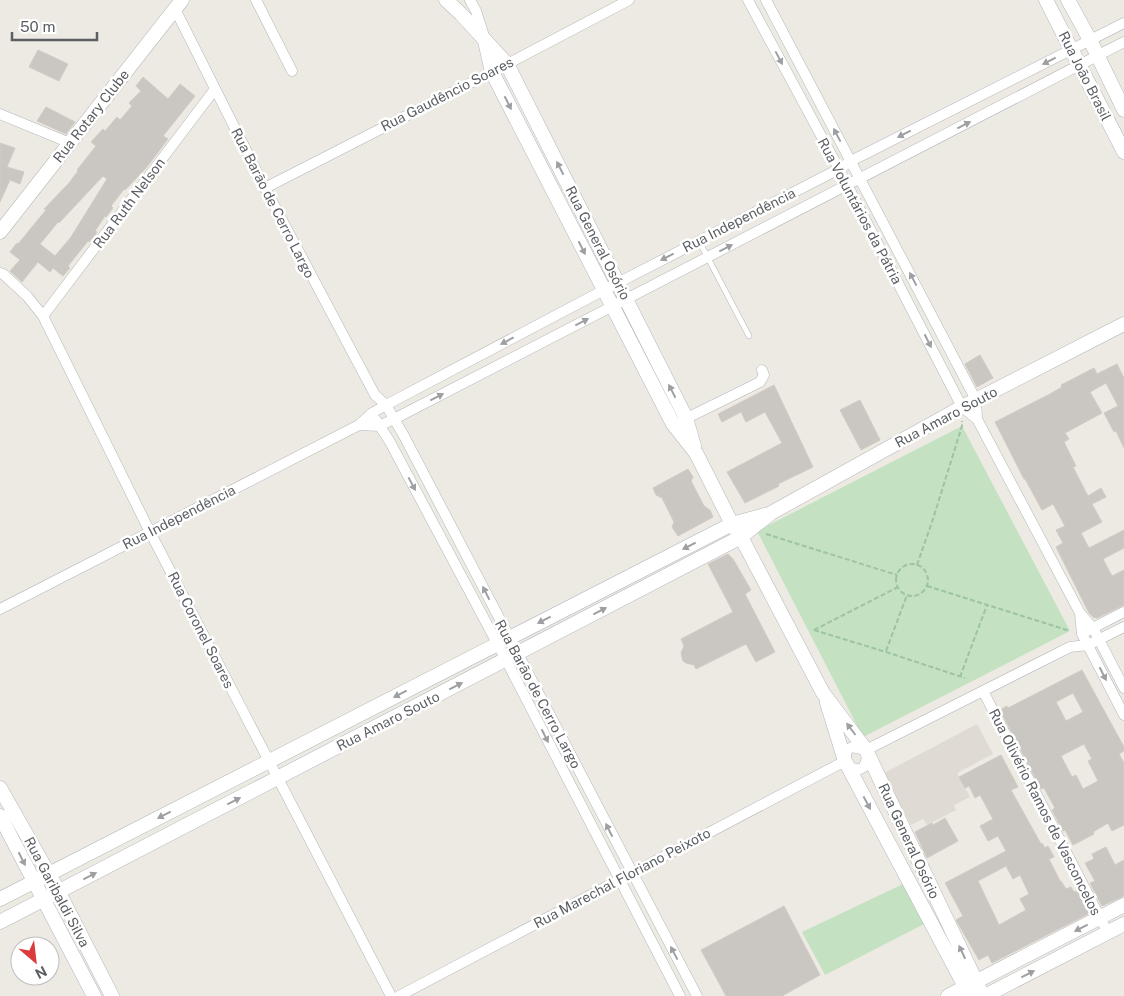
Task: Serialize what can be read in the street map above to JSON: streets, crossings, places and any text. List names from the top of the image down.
{
  "streets": {
    "street": [
      "Rua João Brasil",
      "Rua Gaudêncio Soares",
      "Rua Rotary Clube",
      "Rua Ruth Nelson",
      "Rua Barão de Cerro Largo",
      "Rua Voluntários da Pátria",
      "Rua Independência",
      "Rua General Osório",
      "Rua Amaro Souto",
      "Rua Coronel Soares",
      "Rua Olivério Ramos de Vasconcelos",
      "Rua Marechal Floriano Peixoto",
      "Rua Garibaldi Silva"
    ]
  },
  "crossings": [
    ["Rua João Brasil", "Rua Independência"],
    ["Rua Gaudêncio Soares", "Rua Barão de Cerro Largo"],
    ["Rua Gaudêncio Soares", "Rua General Osório"],
    ["Rua Rotary Clube", "Rua Barão de Cerro Largo"],
    ["Rua Ruth Nelson", "Rua Barão de Cerro Largo"],
    ["Rua Ruth Nelson", "Rua Coronel Soares"],
    ["Rua Barão de Cerro Largo", "Rua Independência"],
    ["Rua Barão de Cerro Largo", "Rua Amaro Souto"],
    ["Rua Barão de Cerro Largo", "Rua Marechal Floriano Peixoto"],
    ["Rua Voluntários da Pátria", "Rua Independência"],
    ["Rua Voluntários da Pátria", "Rua Amaro Souto"],
    ["Rua Voluntários da Pátria", "Rua Marechal Floriano Peixoto"],
    ["Rua Independência", "Rua General Osório"],
    ["Rua Independência", "Rua Coronel Soares"],
    ["Rua General Osório", "Rua Amaro Souto"],
    ["Rua General Osório", "Rua Marechal Floriano Peixoto"],
    ["Rua Amaro Souto", "Rua Coronel Soares"],
    ["Rua Amaro Souto", "Rua Garibaldi Silva"],
    ["Rua Olivério Ramos de Vasconcelos", "Rua Marechal Floriano Peixoto"]
  ],
  "scale_bar": "50 m",
  "north": "bottom right"
}
